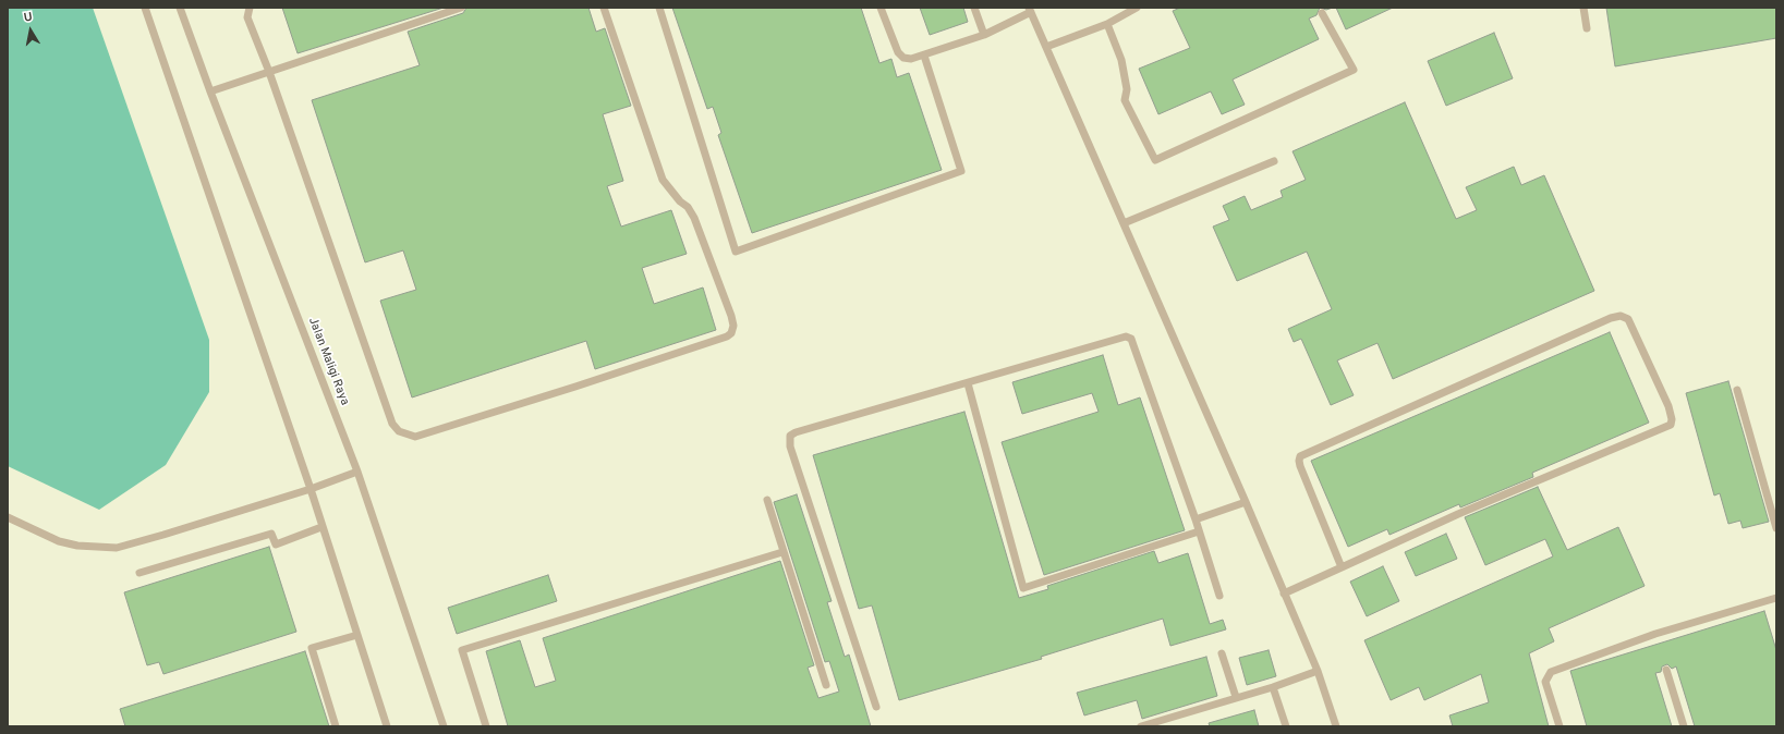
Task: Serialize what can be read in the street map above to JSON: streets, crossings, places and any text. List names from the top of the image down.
{
  "streets": {
    "lane": ["Jalan Maligi Raya"]
  },
  "north": "top"
}
